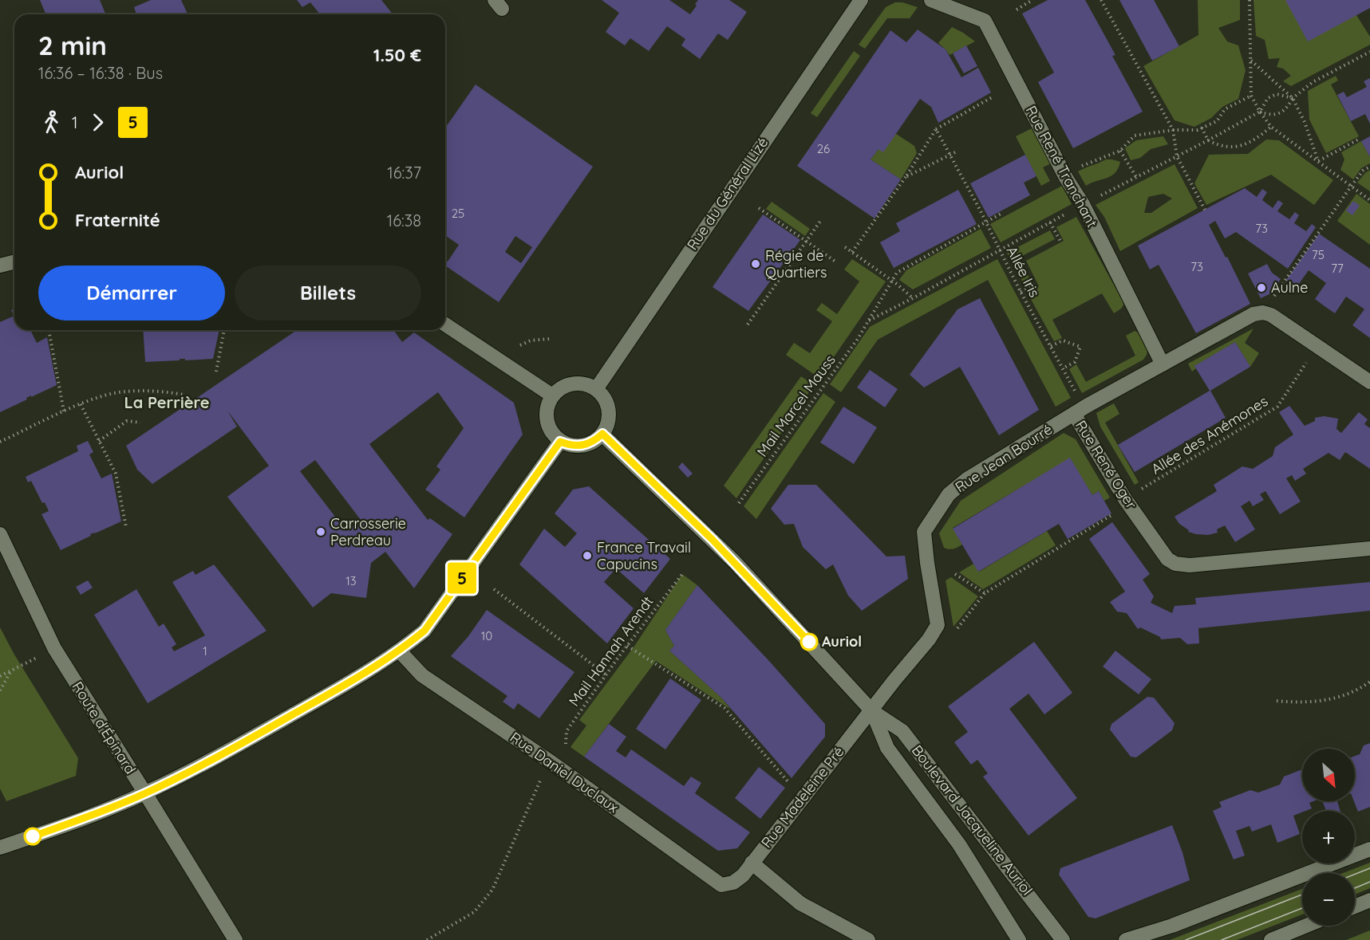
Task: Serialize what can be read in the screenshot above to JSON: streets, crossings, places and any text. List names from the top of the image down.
{
  "streets": {
    "street": [
      "Rue René Tranchant",
      "Rue du Général Lizé",
      "Rue Jean Bourré",
      "Rue René Oger",
      "Route d'Épinard",
      "Rue Daniel Duclaux",
      "Rue Madeleine Pré",
      "Boulevard Jacqueline Auriol"
    ],
    "path": [
      "Allée Iris",
      "Mail Marcel Mauss",
      "Allée des Anémones",
      "Mail Hannah Arendt"
    ]
  },
  "crossings": [
    ["Rue René Tranchant", "Rue René Oger"],
    ["Rue du Général Lizé", "Boulevard Jacqueline Auriol"],
    ["Allée Iris", "Mail Marcel Mauss"],
    ["Rue Jean Bourré", "Rue René Oger"],
    ["Rue Jean Bourré", "Rue Madeleine Pré"],
    ["Rue Jean Bourré", "Boulevard Jacqueline Auriol"],
    ["Rue Daniel Duclaux", "Rue Madeleine Pré"],
    ["Rue Madeleine Pré", "Boulevard Jacqueline Auriol"]
  ],
  "districts": ["La Perrière"],
  "places": [
    "Régie de Quartiers",
    "Aulne",
    "Carrosserie Perdreau",
    "France Travail Capucins",
    "Auriol"
  ],
  "lines": ["bus line 5"],
  "house_numbers": [
    "26",
    "25",
    "73",
    "75",
    "73",
    "77",
    "13",
    "10",
    "1"
  ],
  "north": "bottom right",
  "page": {
    "on_map": "5",
    "heading": ["2 min", "16:36 – 16:38 · Bus", "1.50 €"],
    "legs": ["1", "5"],
    "list": [
      {
        "name": "Auriol",
        "value": "16:37"
      },
      {
        "name": "Fraternité",
        "value": "16:38"
      }
    ],
    "buttons": ["Démarrer", "Billets"],
    "map_buttons": ["+", "−"]
  }
}
